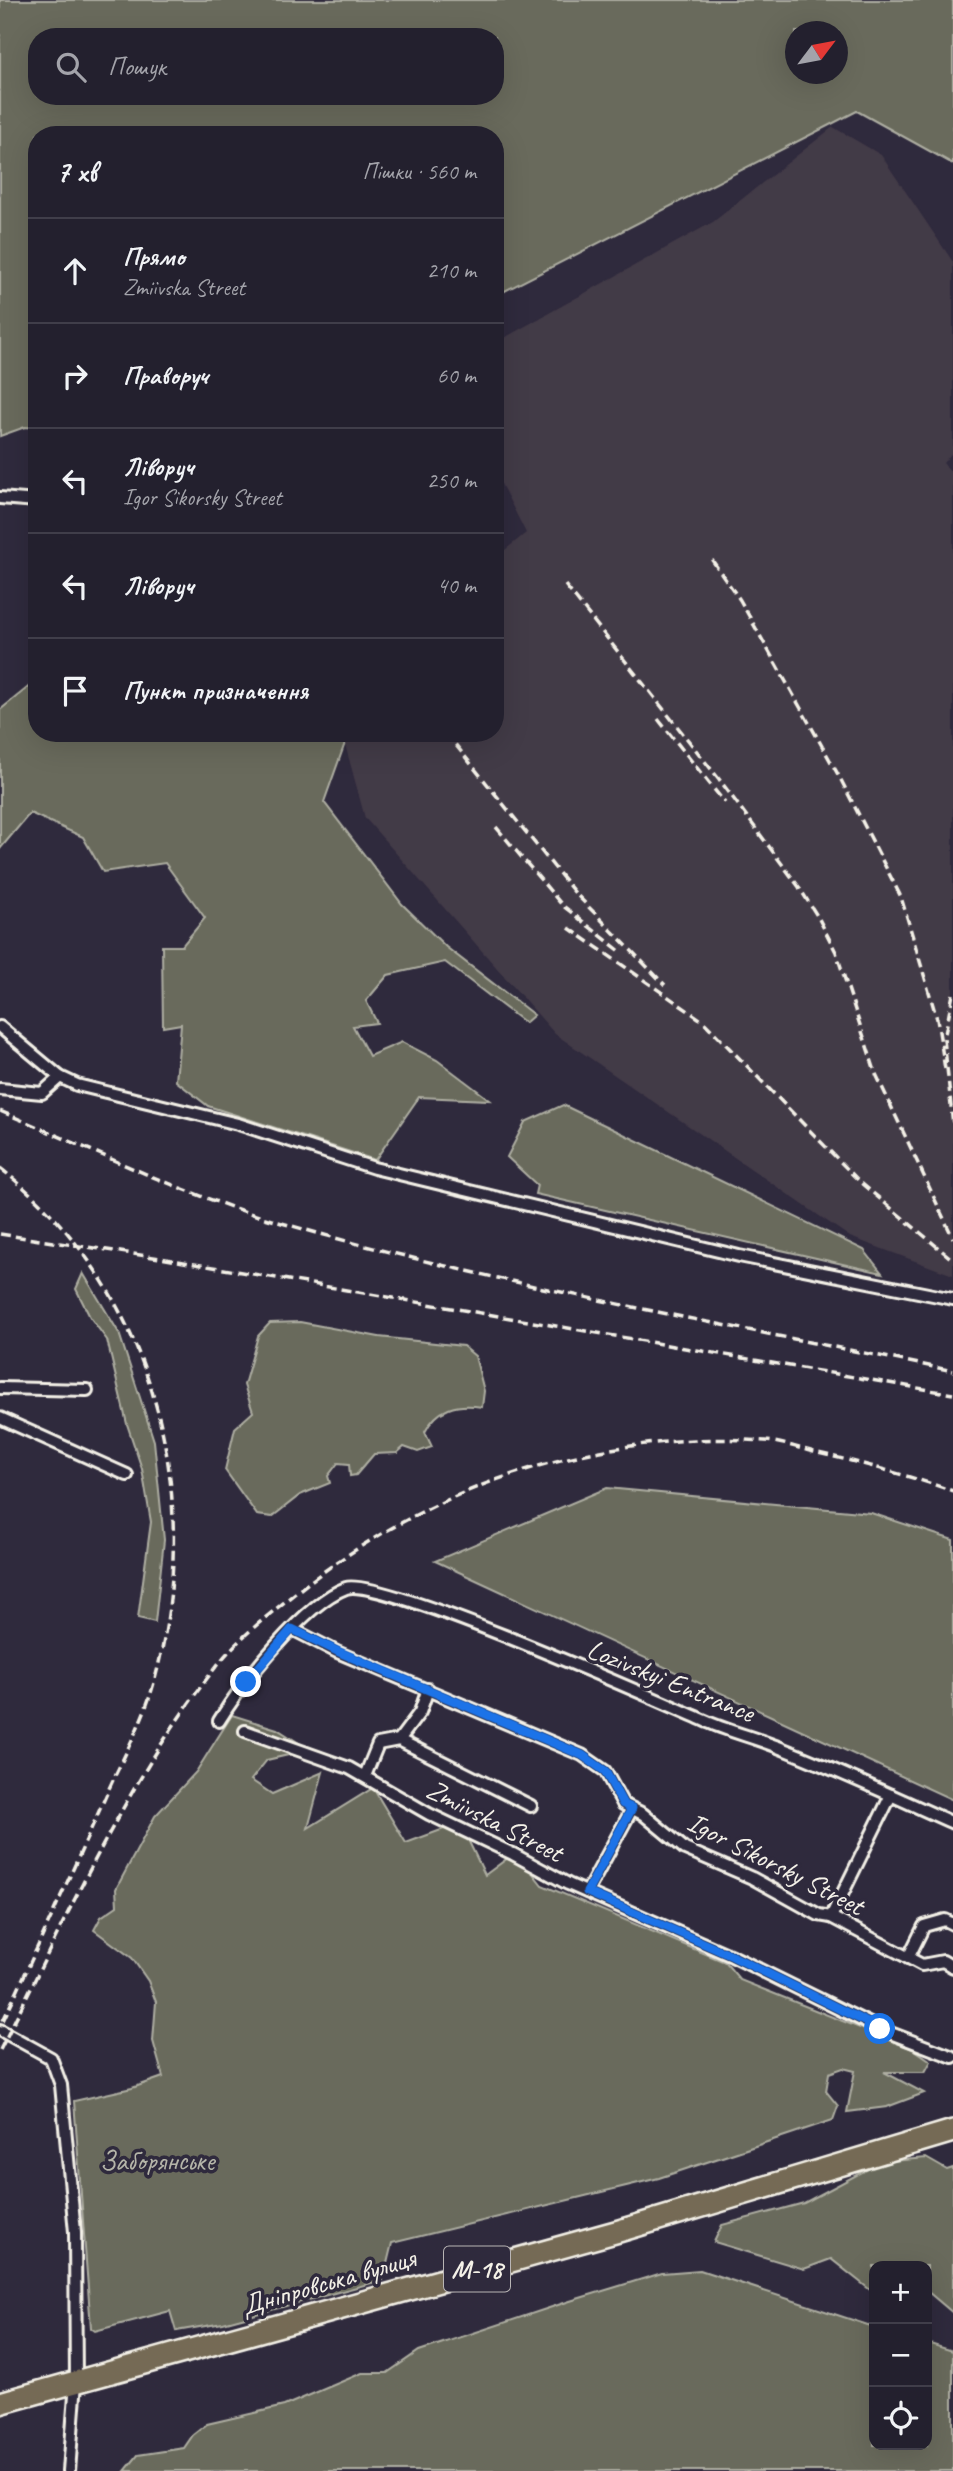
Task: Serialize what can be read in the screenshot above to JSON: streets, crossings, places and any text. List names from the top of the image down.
{
  "streets": {
    "highway": ["М-18", "Дніпровська вулиця"],
    "street": ["Lozivskyi Entrance", "Zmiivska Street", "Igor Sikorsky Street"]
  },
  "crossings": [
    ["Lozivskyi Entrance", "Igor Sikorsky Street"]
  ],
  "parks": ["Заборянське"],
  "north": "top right",
  "page": {
    "search": "Пошук",
    "heading": ["7 хв", "Пішки · 560 m"],
    "list": [
      ["Прямо", "Zmiivska Street", "210 m"],
      ["Праворуч", "60 m"],
      ["Ліворуч", "Igor Sikorsky Street", "250 m"],
      ["Ліворуч", "40 m"],
      "Пункт призначення"
    ],
    "map_buttons": ["+", "−"]
  }
}
